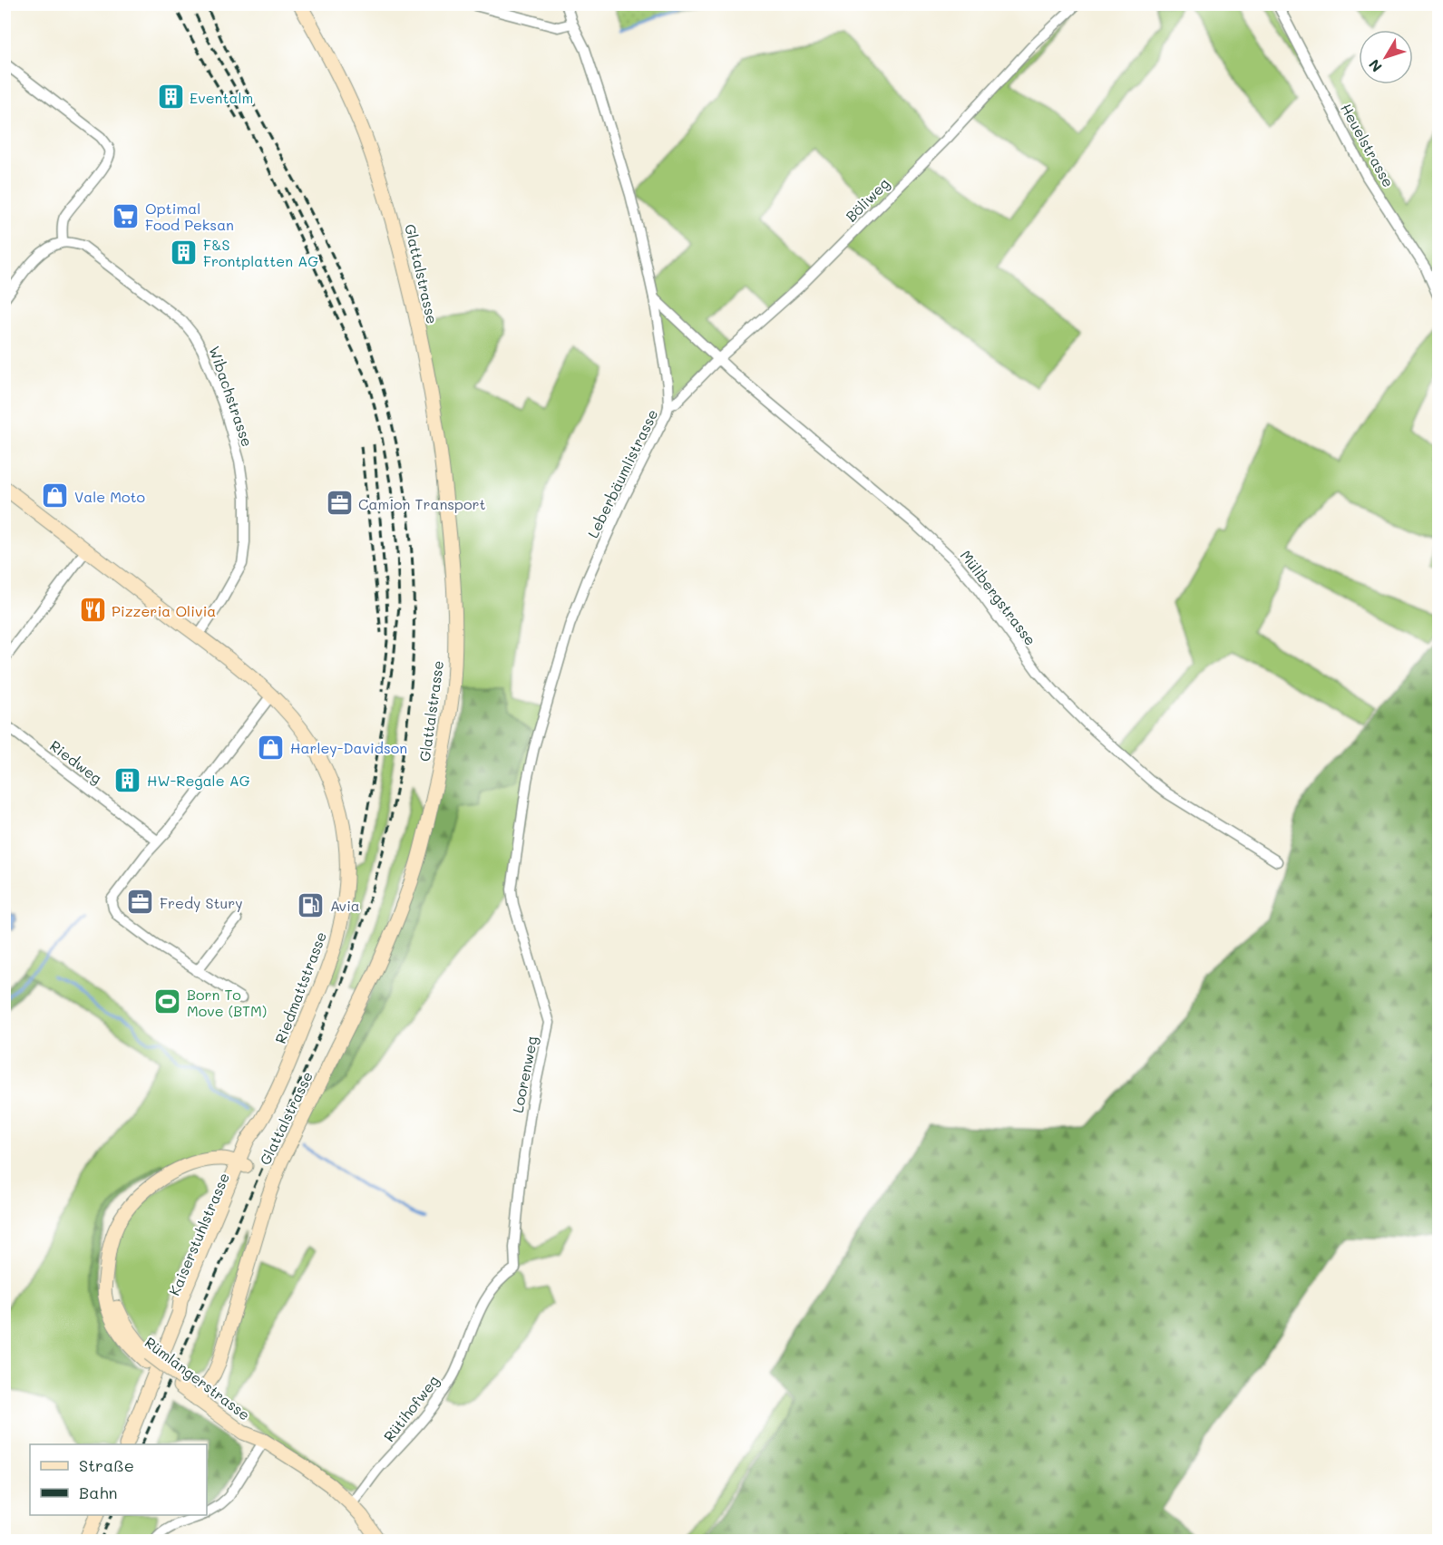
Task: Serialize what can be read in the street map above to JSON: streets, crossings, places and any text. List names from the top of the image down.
{
  "streets": {
    "street": [
      "Heuelstrasse",
      "Böliweg",
      "Glattalstrasse",
      "Wibachstrasse",
      "Leberbäumlistrasse",
      "Mülibergstrasse",
      "Riedweg",
      "Riedmattstrasse",
      "Loorenweg",
      "Kaiserstuhlstrasse",
      "Rümlangerstrasse",
      "Rütihofweg"
    ]
  },
  "crossings": [
    ["Böliweg", "Leberbäumlistrasse"],
    ["Böliweg", "Mülibergstrasse"],
    ["Glattalstrasse", "Rümlangerstrasse"],
    ["Wibachstrasse", "Riedmattstrasse"],
    ["Leberbäumlistrasse", "Mülibergstrasse"],
    ["Leberbäumlistrasse", "Loorenweg"],
    ["Riedmattstrasse", "Kaiserstuhlstrasse"],
    ["Riedmattstrasse", "Rümlangerstrasse"],
    ["Loorenweg", "Rütihofweg"],
    ["Kaiserstuhlstrasse", "Rümlangerstrasse"],
    ["Rümlangerstrasse", "Rütihofweg"]
  ],
  "places": {
    "building": ["Eventalm", "F&S Frontplatten AG", "HW-Regale AG"],
    "supermarket": ["Optimal Food Peksan"],
    "shop": ["Vale Moto", "Harley-Davidson"],
    "office": ["Camion Transport", "Fredy Stury"],
    "restaurant": ["Pizzeria Olivia"],
    "fuel station": ["Avia"],
    "sports": ["Born To Move (BTM)"]
  },
  "legend": ["Straße", "Bahn"],
  "north": "bottom left"
}
